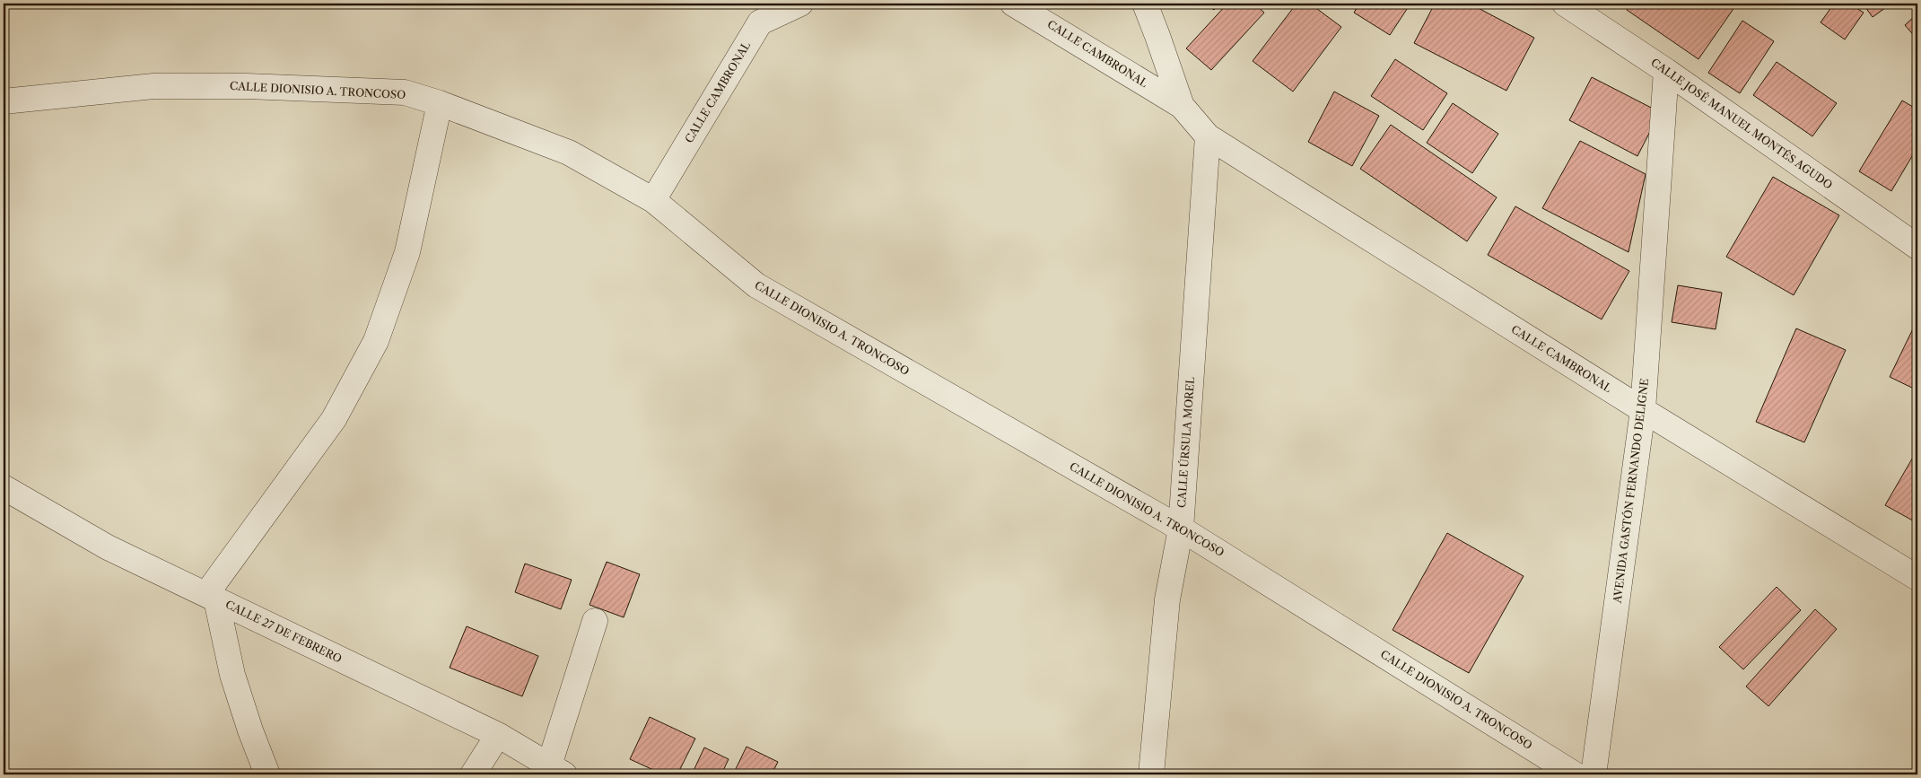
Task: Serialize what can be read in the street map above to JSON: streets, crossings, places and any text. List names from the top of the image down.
{
  "streets": {
    "street": [
      "CALLE CAMBRONAL",
      "CALLE DIONISIO A. TRONCOSO",
      "CALLE JOSÉ MANUEL MONTÉS AGUDO",
      "CALLE ÚRSULA MOREL",
      "AVENIDA GASTÓN FERNANDO DELIGNE",
      "CALLE 27 DE FEBRERO"
    ]
  },
  "crossings": [
    ["CALLE CAMBRONAL", "CALLE DIONISIO A. TRONCOSO"],
    ["CALLE CAMBRONAL", "CALLE ÚRSULA MOREL"],
    ["CALLE CAMBRONAL", "AVENIDA GASTÓN FERNANDO DELIGNE"],
    ["CALLE DIONISIO A. TRONCOSO", "CALLE ÚRSULA MOREL"],
    ["CALLE JOSÉ MANUEL MONTÉS AGUDO", "AVENIDA GASTÓN FERNANDO DELIGNE"]
  ]
}
